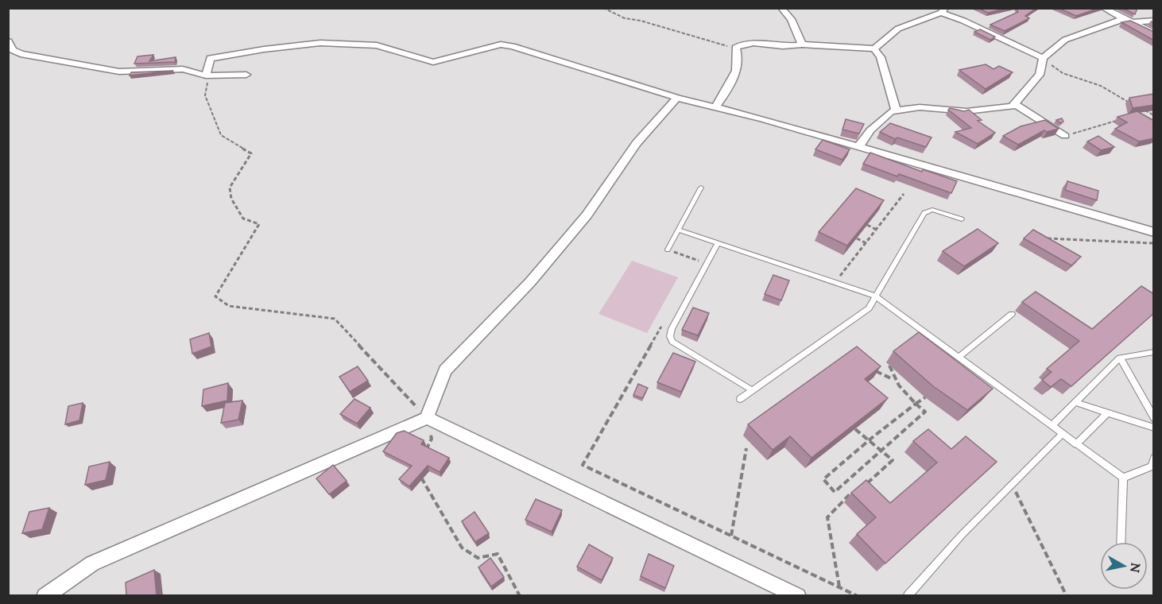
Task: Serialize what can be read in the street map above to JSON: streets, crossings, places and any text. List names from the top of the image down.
{
  "north": "right"
}
